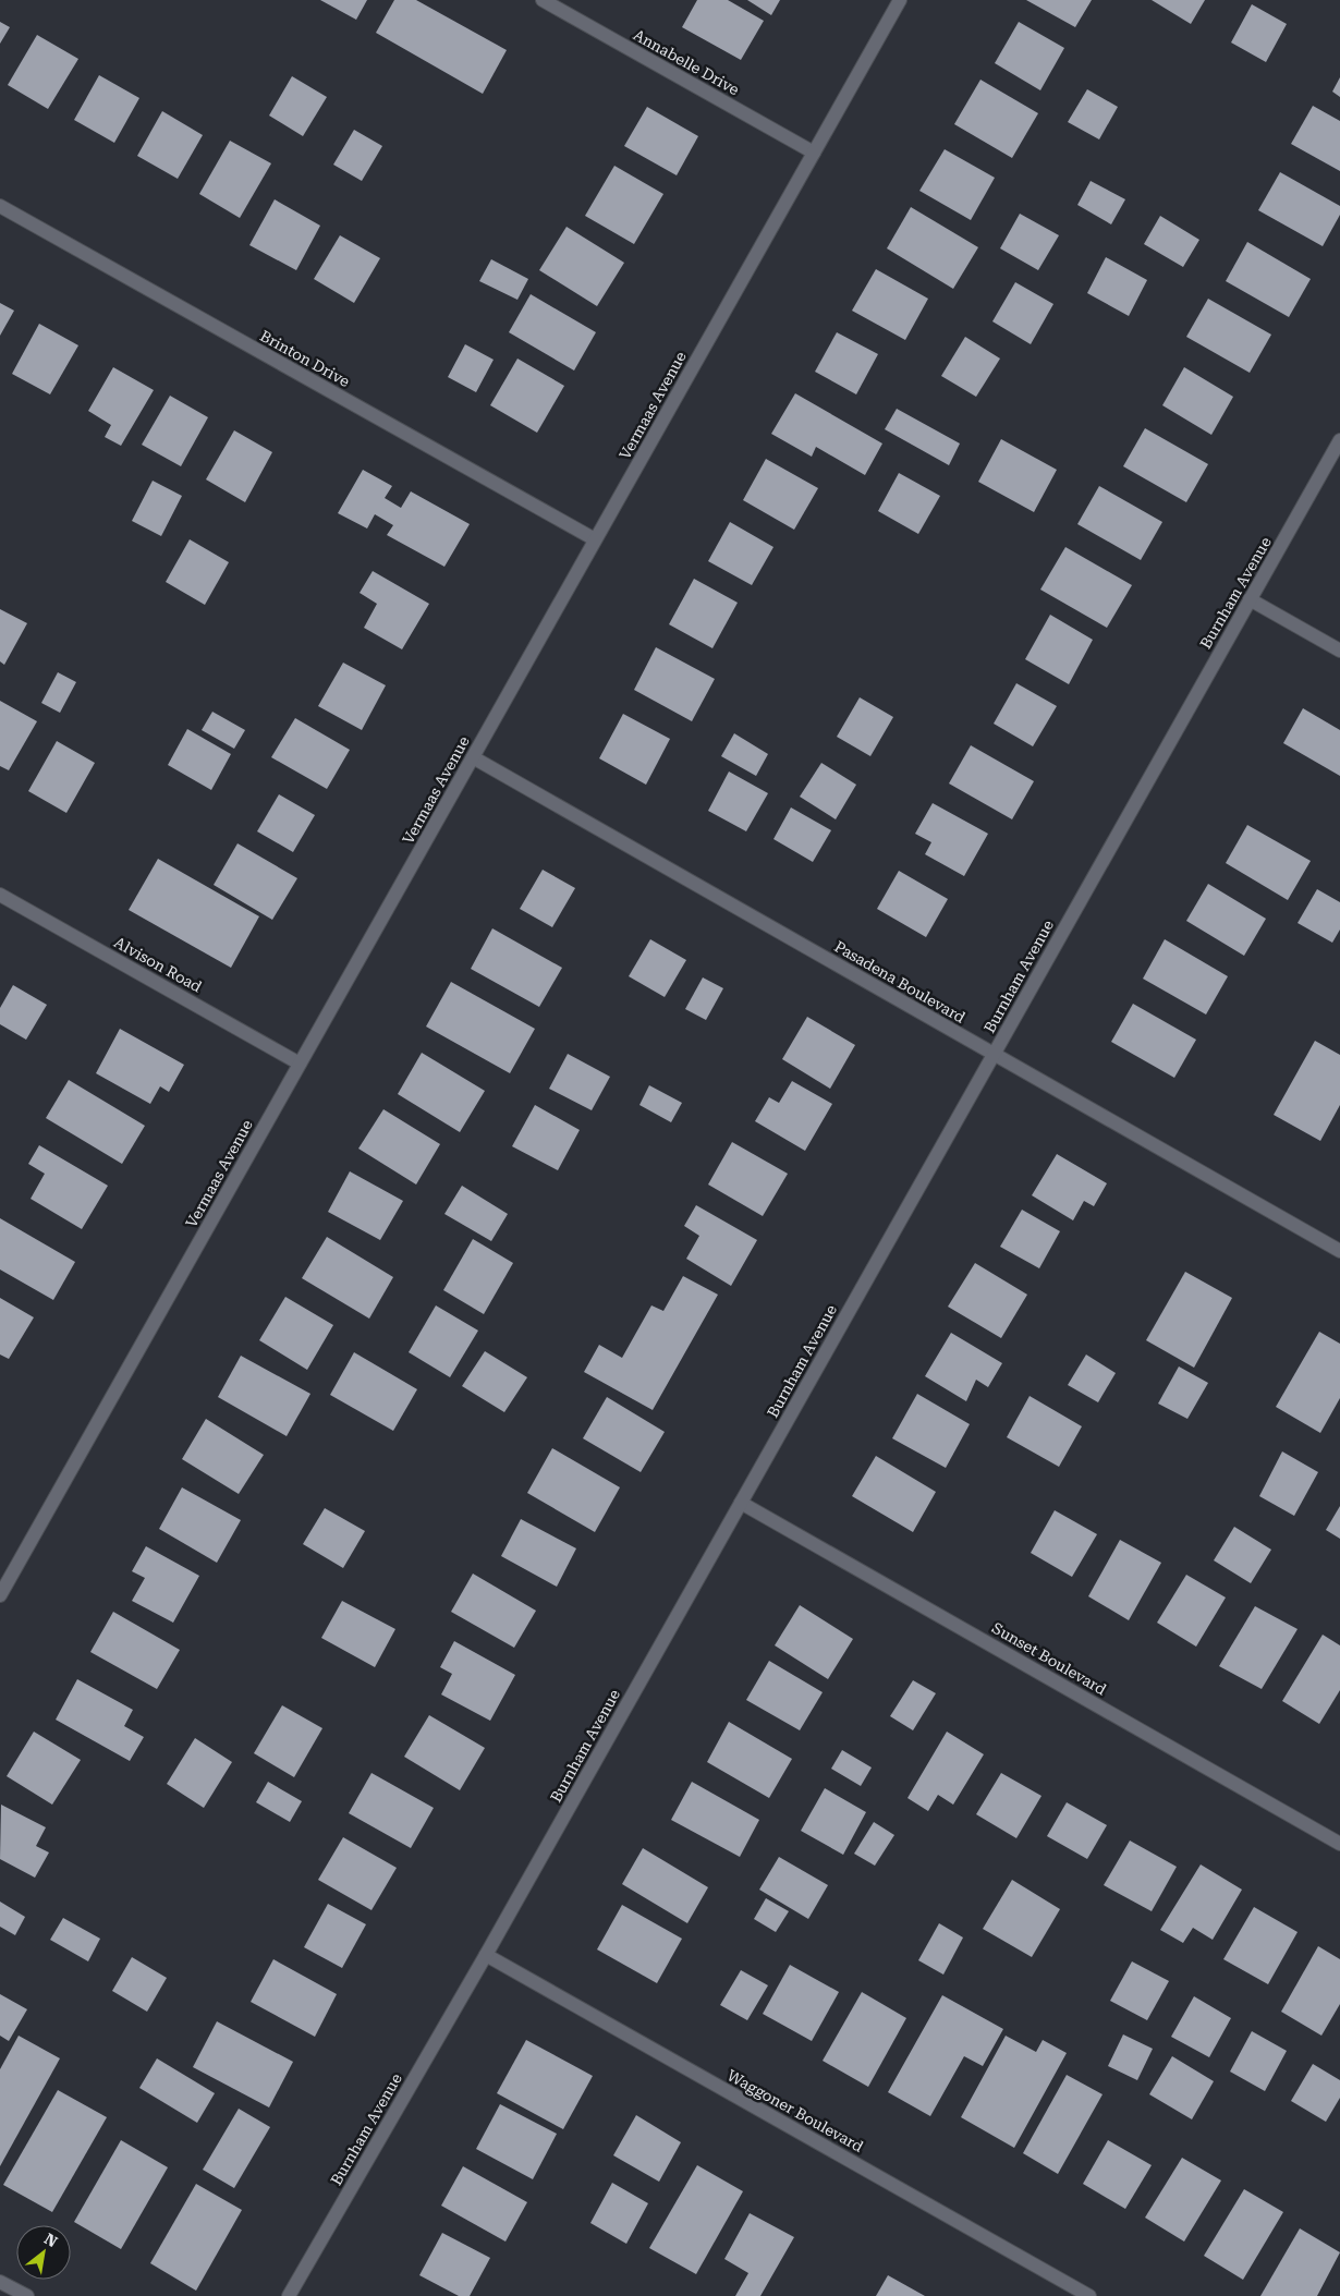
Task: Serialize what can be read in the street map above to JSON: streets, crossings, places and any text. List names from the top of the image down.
{
  "streets": {
    "street": [
      "Annabelle Drive",
      "Brinton Drive",
      "Vermaas Avenue",
      "Burnham Avenue",
      "Alvison Road",
      "Pasadena Boulevard",
      "Sunset Boulevard",
      "Waggoner Boulevard"
    ]
  },
  "crossings": [
    ["Annabelle Drive", "Vermaas Avenue"],
    ["Brinton Drive", "Vermaas Avenue"],
    ["Vermaas Avenue", "Alvison Road"],
    ["Vermaas Avenue", "Pasadena Boulevard"],
    ["Burnham Avenue", "Pasadena Boulevard"],
    ["Burnham Avenue", "Sunset Boulevard"],
    ["Burnham Avenue", "Waggoner Boulevard"]
  ],
  "north": "top right"
}
